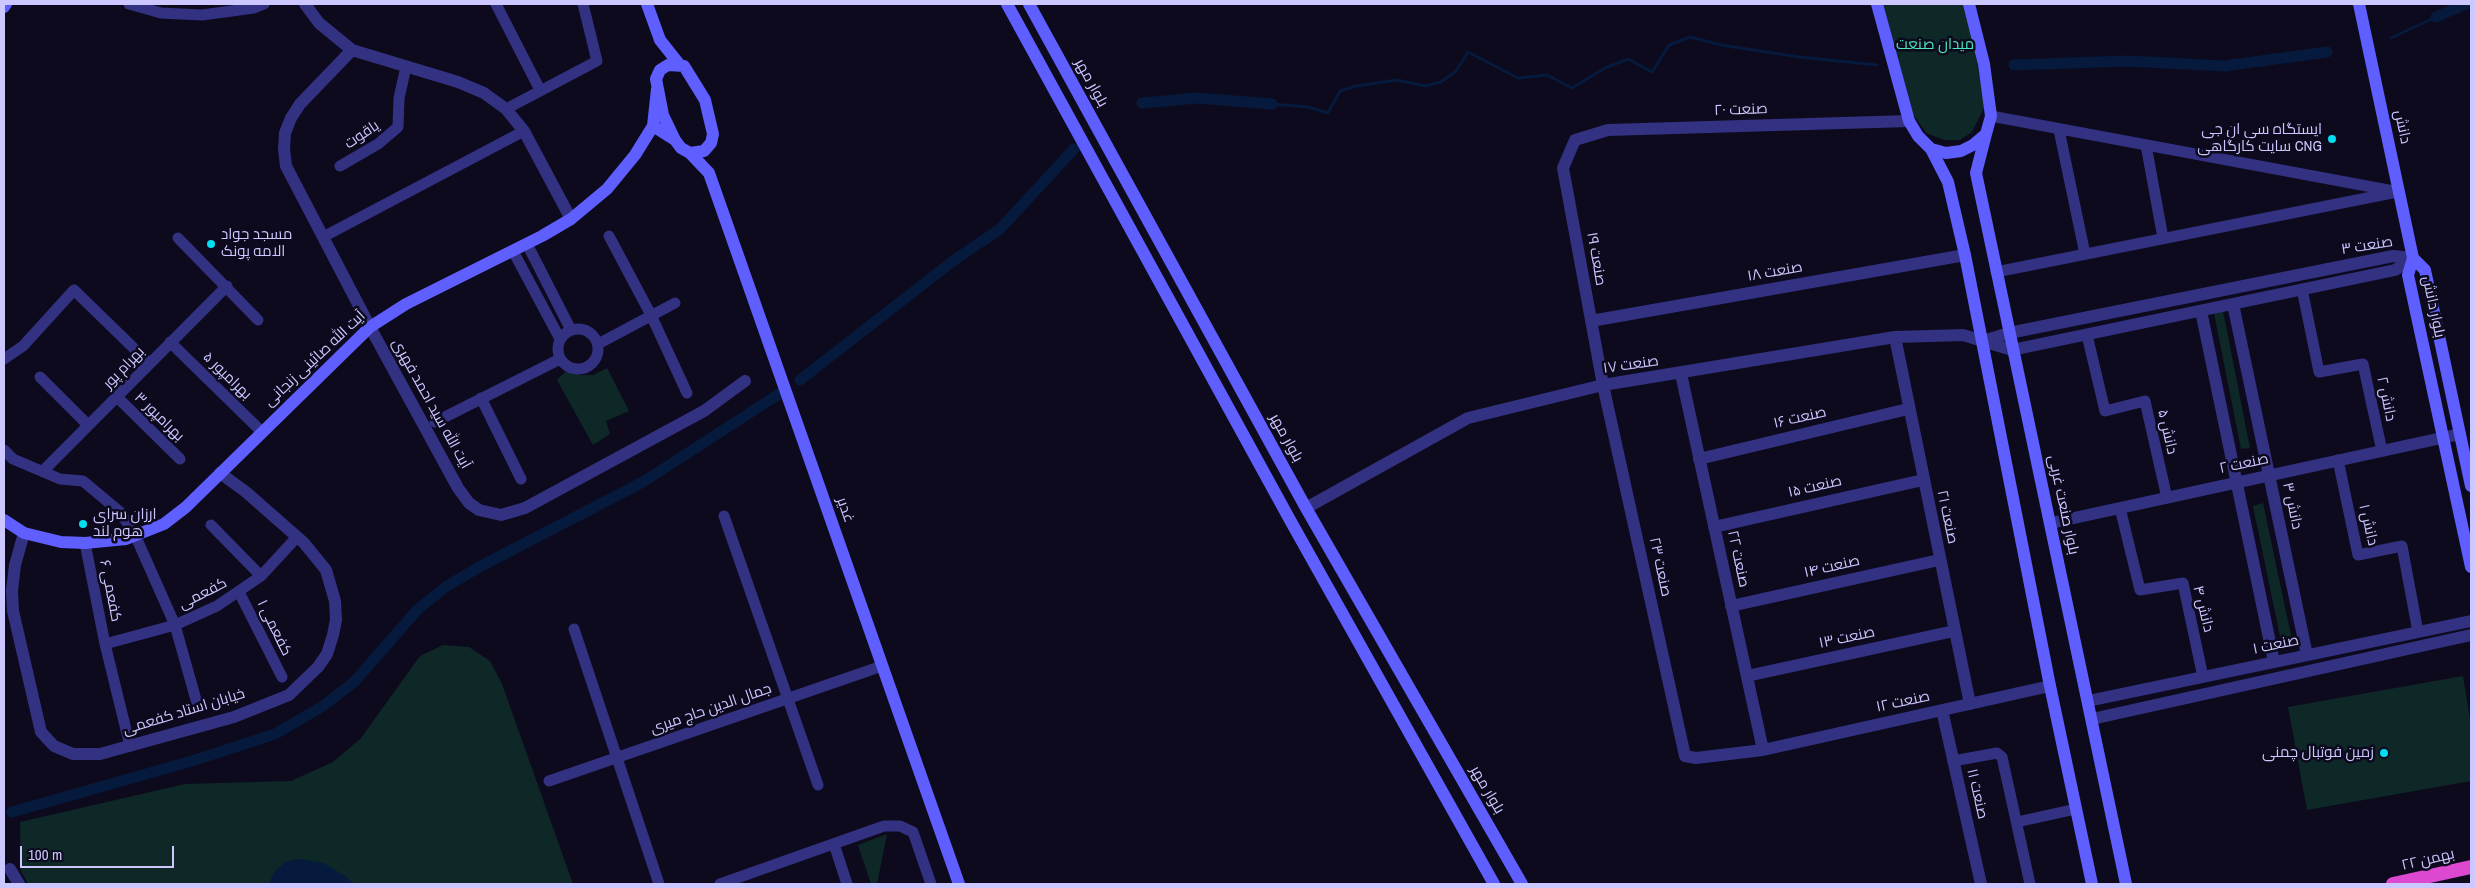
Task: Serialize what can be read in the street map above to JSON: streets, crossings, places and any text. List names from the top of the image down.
{
  "streets": {
    "highway": ["۲۲ بهمن"],
    "main road": [
      "بلوار مهر",
      "دانش",
      "بلوار دانش",
      "آیت الله صائینی زنجانی",
      "بلوار صنعت غربی",
      "غدیر"
    ],
    "street": [
      "صنعت ۲۰",
      "یاقوت",
      "صنعت ۳",
      "صنعت ۱۹",
      "صنعت ۱۸",
      "صنعت ۱۷",
      "بهرام پور",
      "بهرامپور ۵",
      "دانش ۲",
      "آیت الله سید احمد فهری",
      "بهرامپور ۳",
      "صنعت ۱۶",
      "دانش ۵",
      "صنعت ۲",
      "صنعت ۱۵",
      "دانش ۳",
      "صنعت ۲۱",
      "دانش ۱",
      "صنعت ۲۲",
      "صنعت ۲۳",
      "صنعت ۱۴",
      "کفعمی ۶",
      "کفعمی",
      "دانش ۴",
      "کفعمی ۱",
      "صنعت ۱۳",
      "صنعت ۱",
      "صنعت ۱۲",
      "جمال الدین حاج میری",
      "خیابان استاد کفعمی",
      "صنعت ۱۱"
    ]
  },
  "crossings": [
    ["بلوار مهر", "صنعت ۱۷"],
    ["صنعت ۲۰", "صنعت ۱۹"],
    ["دانش", "صنعت ۳"],
    ["دانش", "بلوار دانش"],
    ["صنعت ۳", "بلوار دانش"],
    ["صنعت ۳", "صنعت ۱۷"],
    ["صنعت ۳", "دانش ۲"],
    ["صنعت ۳", "دانش ۵"],
    ["صنعت ۳", "بلوار صنعت غربی"],
    ["صنعت ۳", "دانش ۳"],
    ["صنعت ۱۹", "صنعت ۱۸"],
    ["صنعت ۱۹", "صنعت ۱۷"],
    ["صنعت ۱۹", "صنعت ۲۳"],
    ["بلوار دانش", "صنعت ۲"],
    ["آیت الله صائینی زنجانی", "بهرامپور ۵"],
    ["آیت الله صائینی زنجانی", "آیت الله سید احمد فهری"],
    ["آیت الله صائینی زنجانی", "غدیر"],
    ["آیت الله صائینی زنجانی", "کفعمی ۶"],
    ["آیت الله صائینی زنجانی", "خیابان استاد کفعمی"],
    ["صنعت ۱۷", "بلوار صنعت غربی"],
    ["صنعت ۱۷", "صنعت ۲۱"],
    ["صنعت ۱۷", "صنعت ۲۲"],
    ["صنعت ۱۷", "صنعت ۲۳"],
    ["بهرام پور", "بهرامپور ۵"],
    ["بهرام پور", "بهرامپور ۳"],
    ["دانش ۲", "صنعت ۲"],
    ["صنعت ۱۶", "صنعت ۲۱"],
    ["صنعت ۱۶", "صنعت ۲۲"],
    ["دانش ۵", "صنعت ۲"],
    ["صنعت ۲", "بلوار صنعت غربی"],
    ["صنعت ۲", "دانش ۳"],
    ["صنعت ۲", "دانش ۱"],
    ["صنعت ۲", "دانش ۴"],
    ["صنعت ۱۵", "صنعت ۲۱"],
    ["صنعت ۱۵", "صنعت ۲۲"],
    ["بلوار صنعت غربی", "صنعت ۱"],
    ["دانش ۳", "صنعت ۱"],
    ["غدیر", "جمال الدین حاج میری"],
    ["صنعت ۲۱", "صنعت ۱۴"],
    ["صنعت ۲۱", "صنعت ۱۳"],
    ["صنعت ۲۱", "صنعت ۱۲"],
    ["دانش ۱", "صنعت ۱"],
    ["صنعت ۲۲", "صنعت ۱۴"],
    ["صنعت ۲۲", "صنعت ۱۳"],
    ["صنعت ۲۲", "صنعت ۱۲"],
    ["صنعت ۲۳", "صنعت ۱۲"],
    ["کفعمی ۶", "کفعمی"],
    ["کفعمی ۶", "خیابان استاد کفعمی"],
    ["کفعمی", "کفعمی ۱"],
    ["کفعمی", "خیابان استاد کفعمی"],
    ["دانش ۴", "صنعت ۱"],
    ["صنعت ۱۲", "صنعت ۱۱"]
  ],
  "parks": ["میدان صنعت"],
  "places": [
    "ایستگاه سی ان جی سایت کارگاهی CNG",
    "مسجد جواد الامه پونک",
    "ارزان سرای هوم لند",
    "زمین فوتبال چمنی"
  ],
  "scale_bar": "100 m"
}
